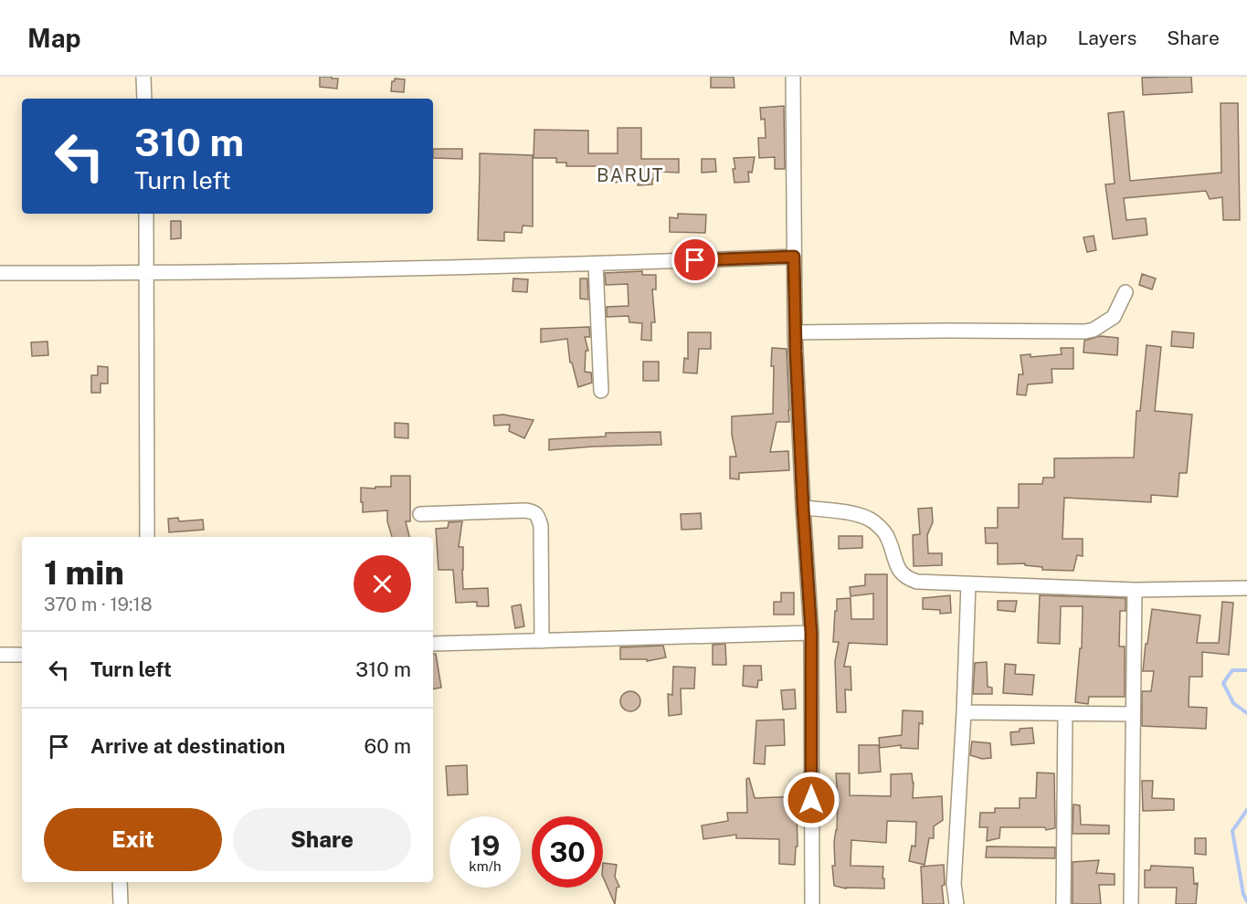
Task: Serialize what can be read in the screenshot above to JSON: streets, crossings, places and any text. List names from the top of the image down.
{
  "districts": ["BARUT"],
  "page": {
    "header": "Map",
    "nav": ["Map", "Layers", "Share"],
    "turn": ["310 m", "Turn left"],
    "heading": ["1 min", "370 m · 19:18"],
    "list": [
      {
        "name": "Turn left",
        "value": "310 m"
      },
      {
        "name": "Arrive at destination",
        "value": "60 m"
      }
    ],
    "buttons": ["Exit", "Share"],
    "speed": "19 km/h",
    "limit": "30"
  }
}
